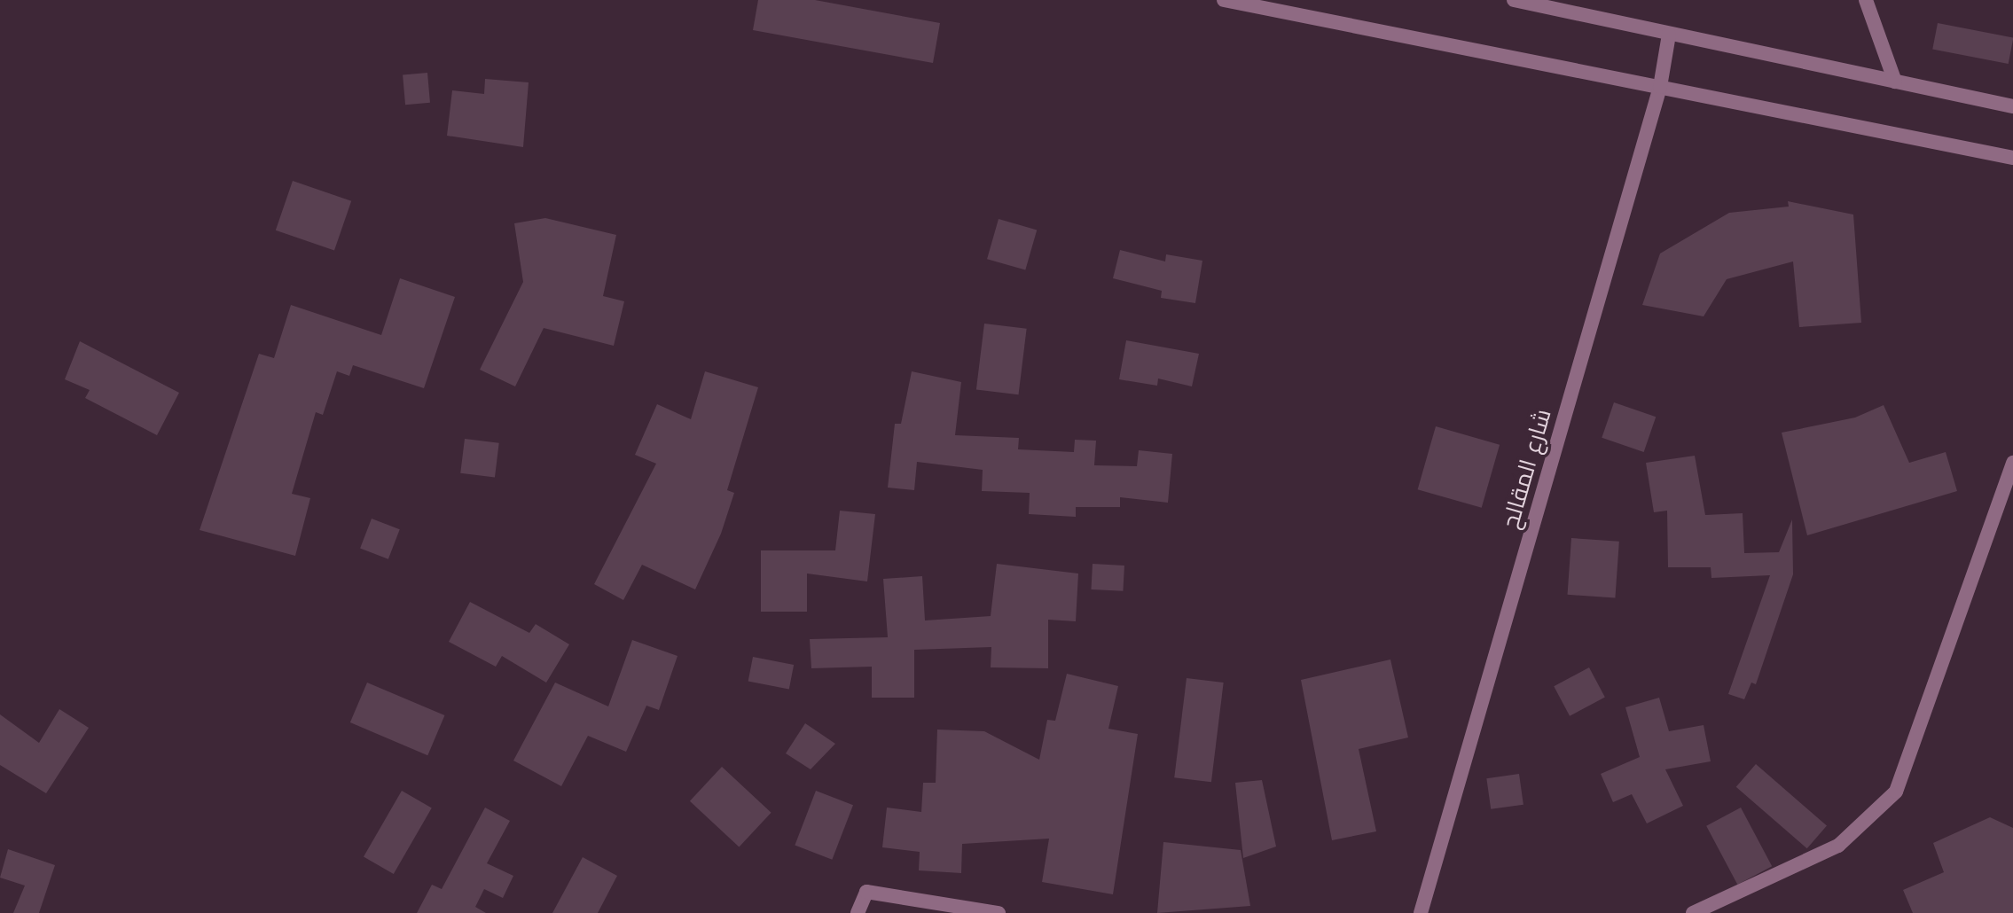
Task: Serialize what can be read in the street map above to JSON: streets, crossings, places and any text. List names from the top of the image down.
{
  "streets": {
    "street": ["شارع المقالح"]
  }
}
